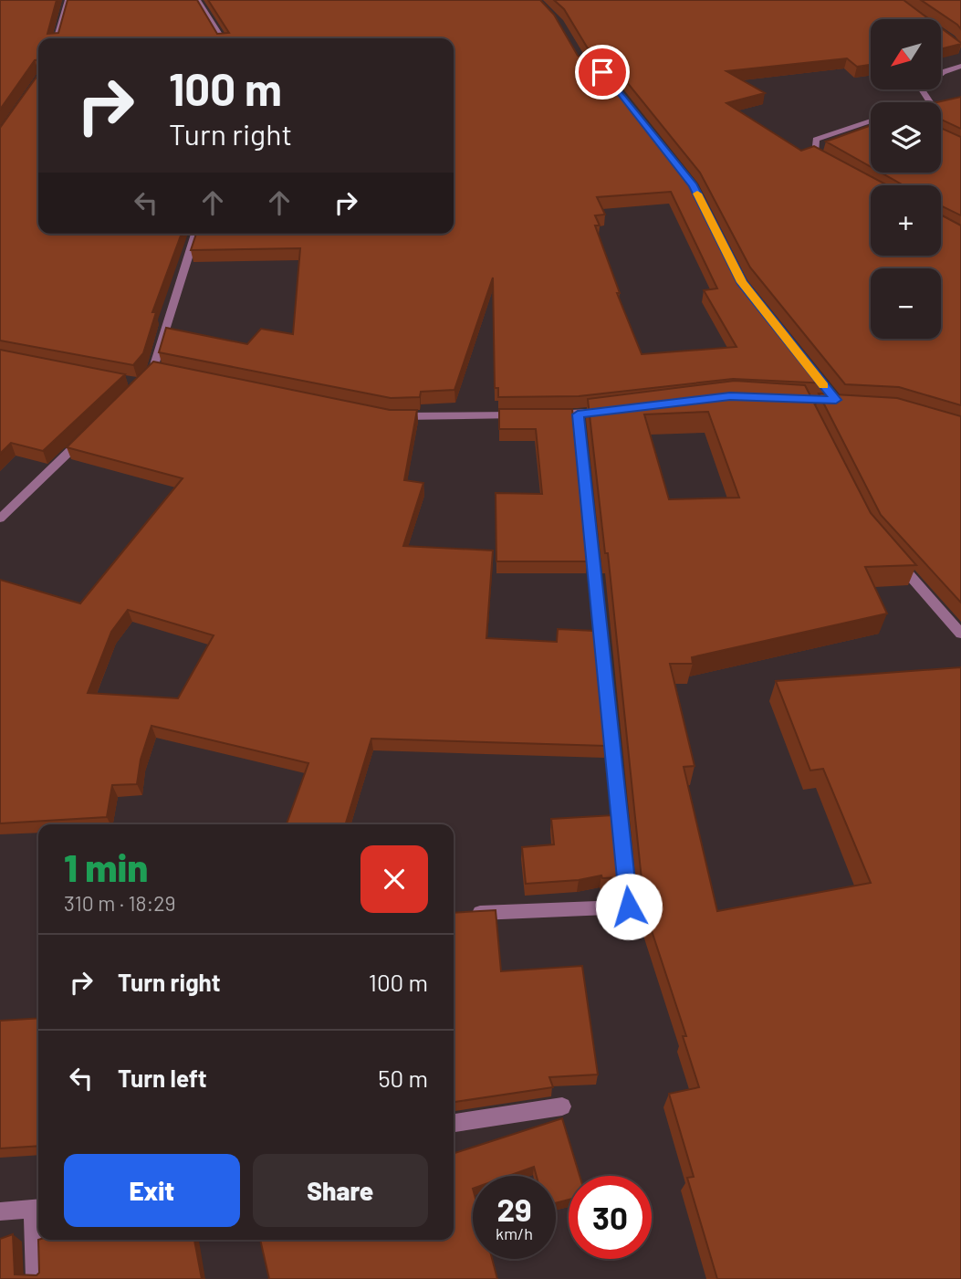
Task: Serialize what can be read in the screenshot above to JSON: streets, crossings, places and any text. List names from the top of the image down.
{
  "north": "bottom left",
  "page": {
    "map_buttons": ["+", "−"],
    "turn": ["100 m", "Turn right"],
    "heading": ["1 min", "310 m · 18:29"],
    "list": [
      {
        "name": "Turn right",
        "value": "100 m"
      },
      {
        "name": "Turn left",
        "value": "50 m"
      }
    ],
    "buttons": ["Exit", "Share"],
    "speed": "29 km/h",
    "limit": "30"
  }
}
